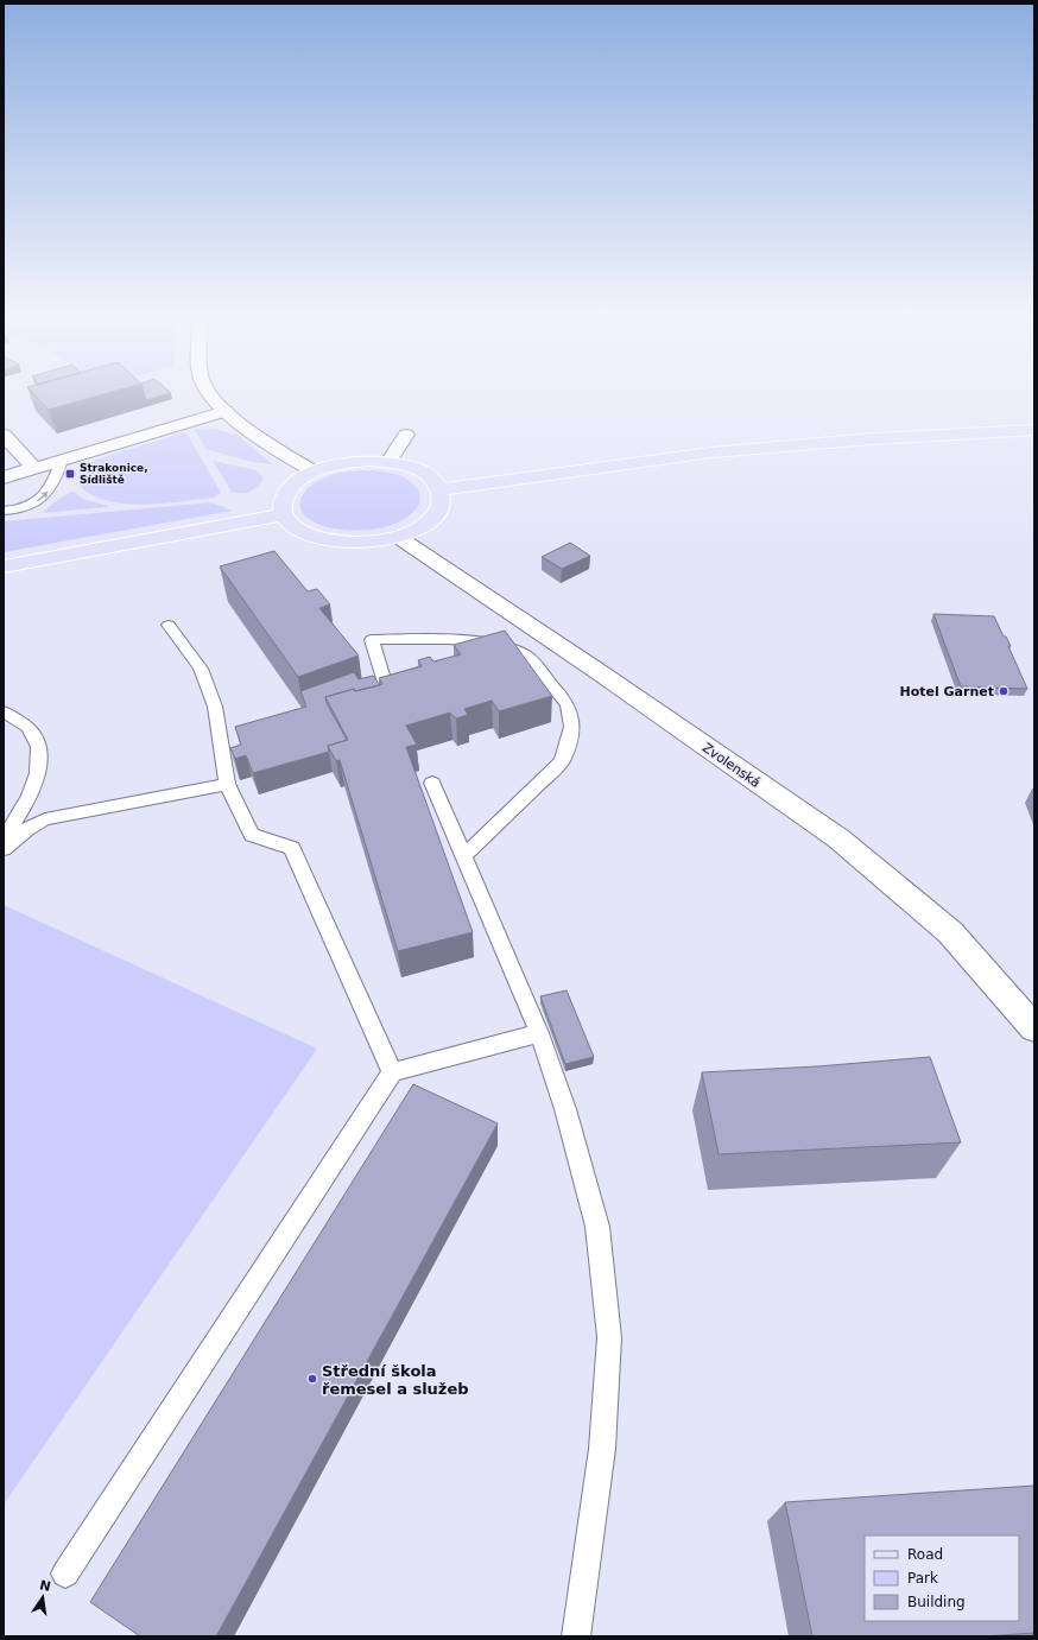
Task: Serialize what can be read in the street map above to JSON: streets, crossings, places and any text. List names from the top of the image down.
{
  "streets": {
    "street": ["Zvolenská"]
  },
  "places": {
    "transit": ["Strakonice, Sídliště"],
    "other": ["Hotel Garnet", "Střední škola řemesel a služeb"]
  },
  "legend": ["Road", "Park", "Building"],
  "north": "top"
}
